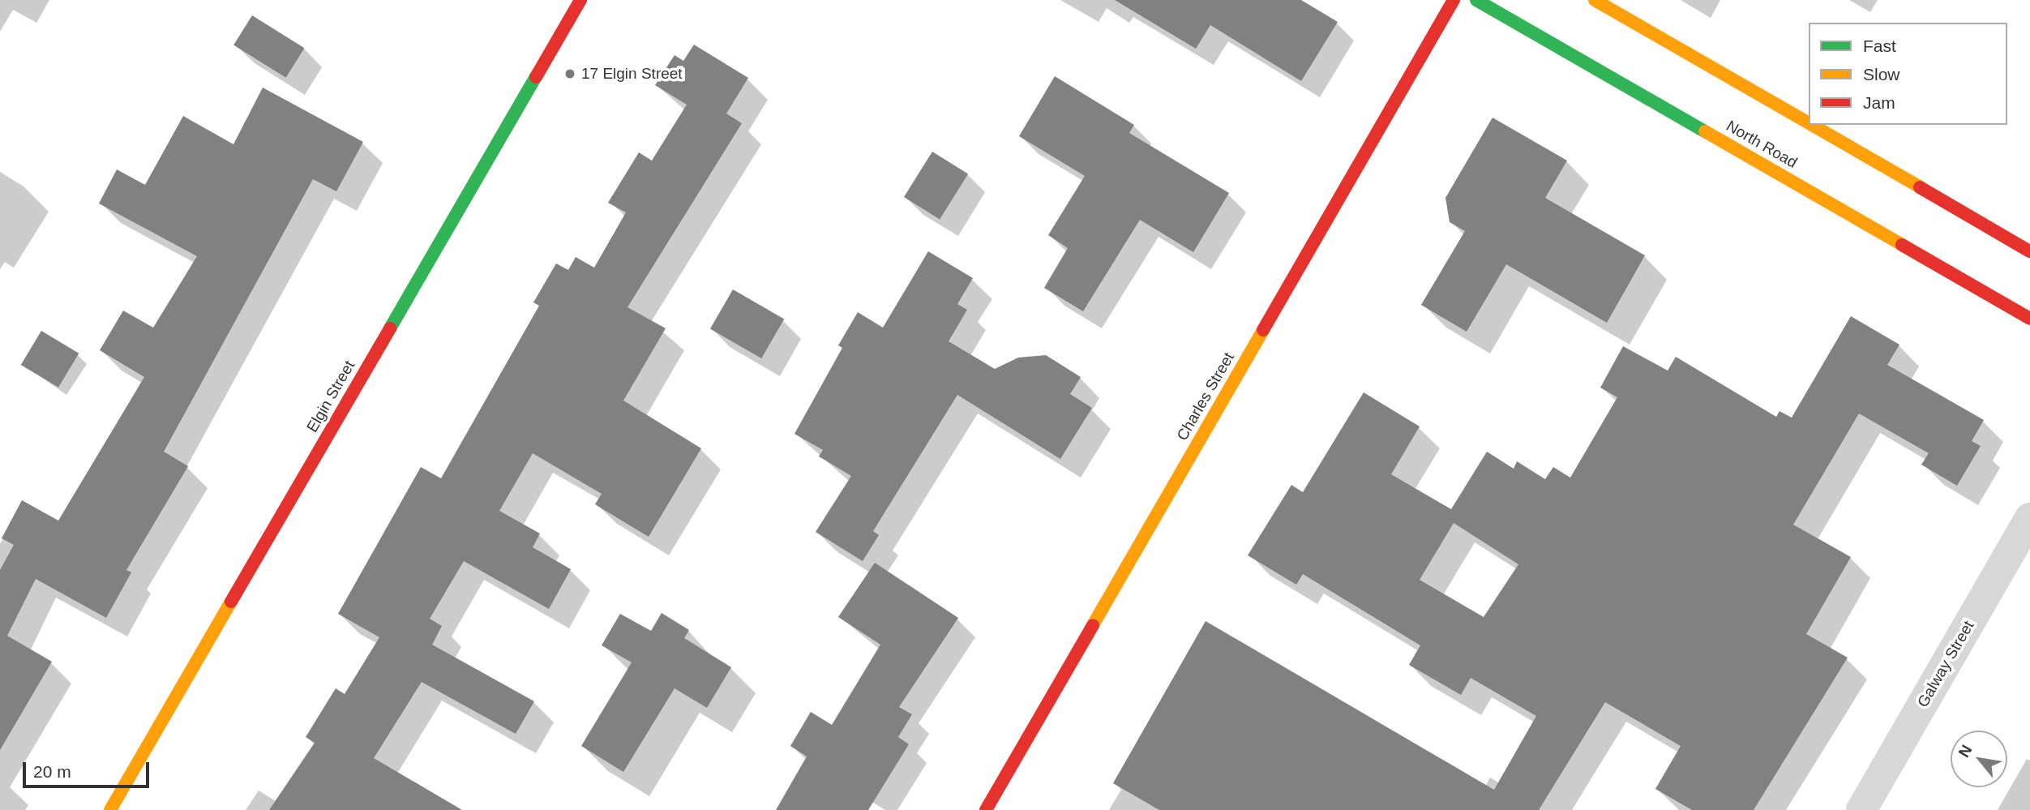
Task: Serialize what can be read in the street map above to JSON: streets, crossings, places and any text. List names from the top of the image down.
{
  "streets": {
    "street": [
      "North Road",
      "Elgin Street",
      "Charles Street",
      "Galway Street"
    ]
  },
  "places": ["17 Elgin Street"],
  "legend": ["Fast", "Slow", "Jam"],
  "scale_bar": "20 m",
  "north": "top left"
}
